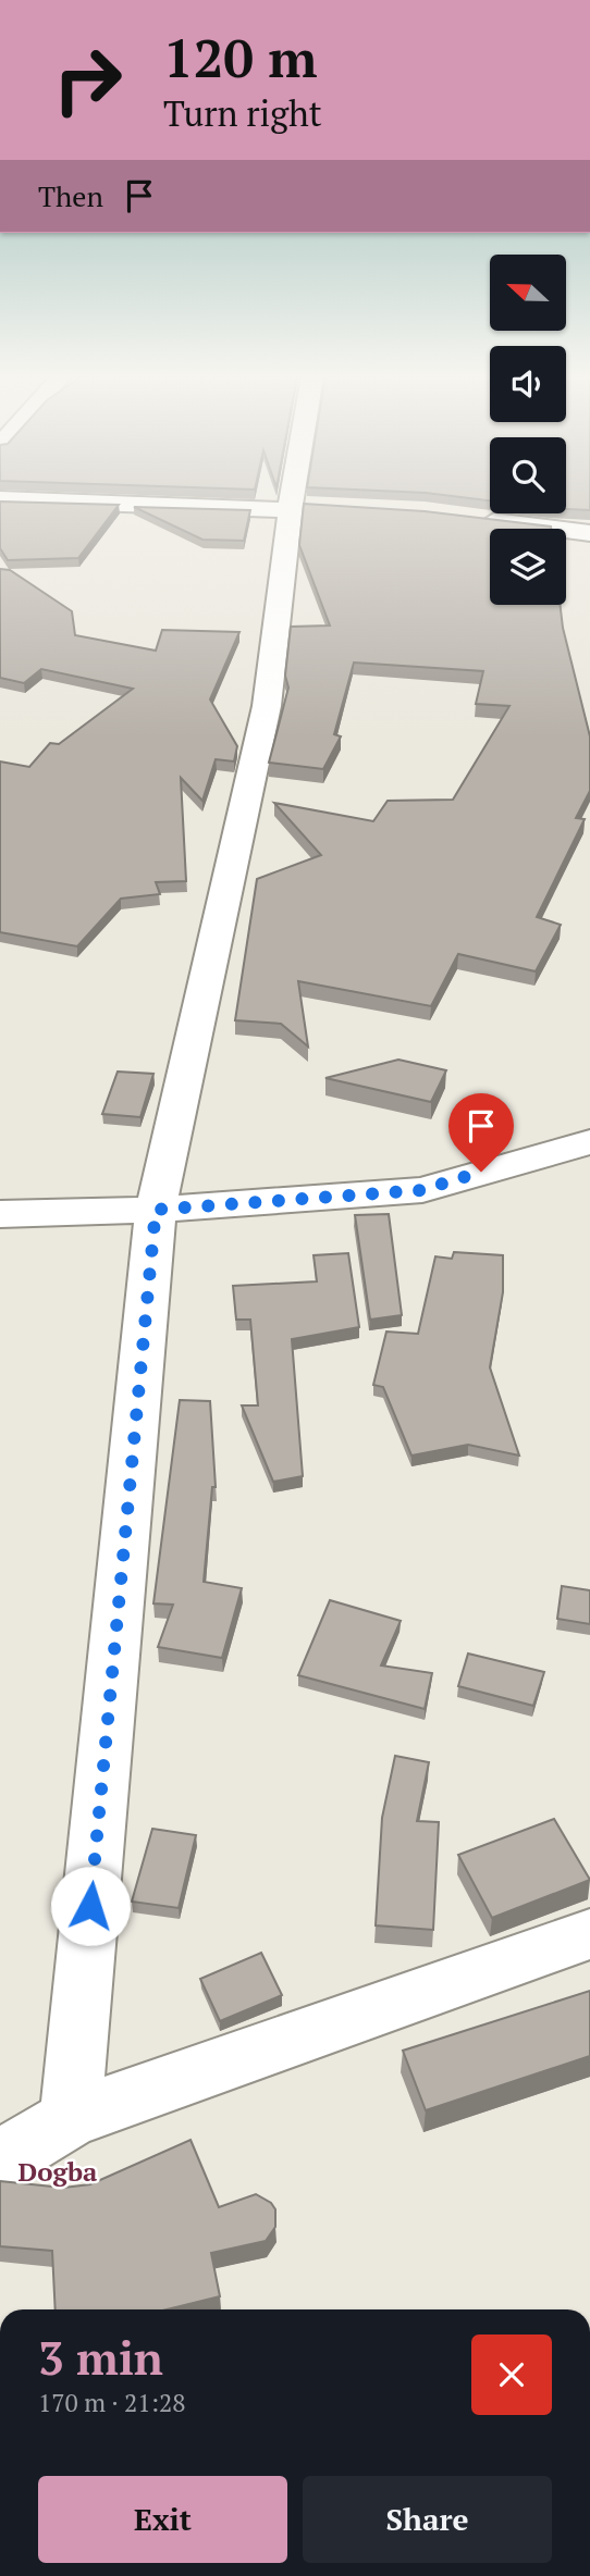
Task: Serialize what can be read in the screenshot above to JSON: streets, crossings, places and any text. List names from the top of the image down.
{
  "districts": ["Dogba"],
  "north": "left",
  "page": {
    "turn": ["120 m", "Turn right"],
    "then": "Then",
    "heading": ["3 min", "170 m · 21:28"],
    "buttons": ["Exit", "Share"]
  }
}
